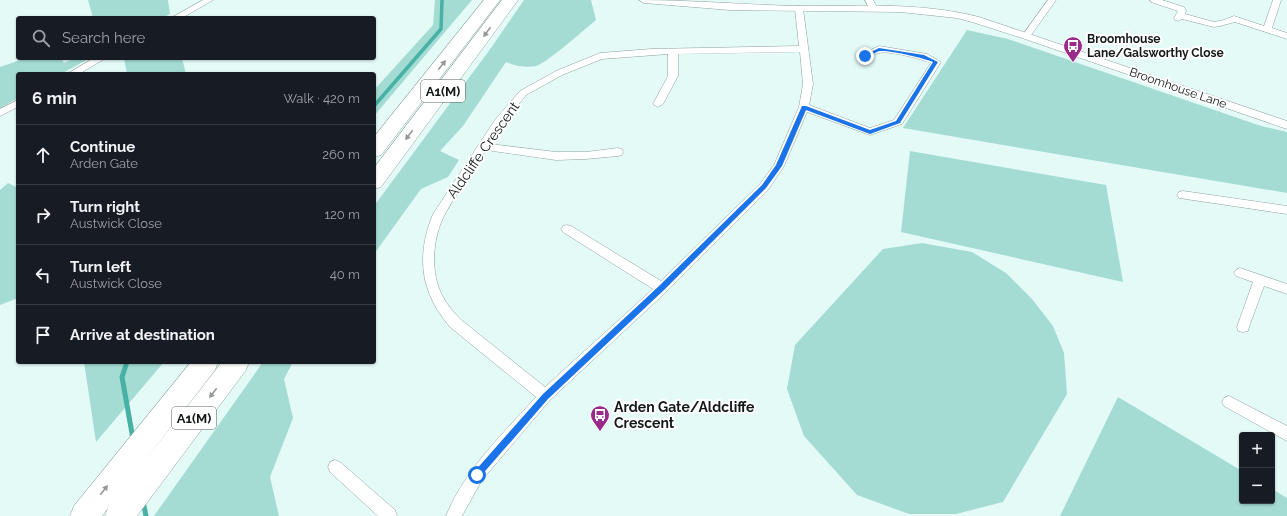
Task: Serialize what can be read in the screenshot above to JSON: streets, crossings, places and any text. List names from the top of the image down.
{
  "streets": {
    "highway": ["A1(M)"],
    "street": ["Broomhouse Lane", "Aldcliffe Crescent"]
  },
  "places": {
    "bus stop": ["Broomhouse Lane/Galsworthy Close", "Arden Gate/Aldcliffe Crescent"]
  },
  "page": {
    "search": "Search here",
    "heading": ["6 min", "Walk · 420 m"],
    "list": [
      ["Continue", "Arden Gate", "260 m"],
      ["Turn right", "Austwick Close", "120 m"],
      ["Turn left", "Austwick Close", "40 m"],
      "Arrive at destination"
    ],
    "map_buttons": ["+", "−"]
  }
}
